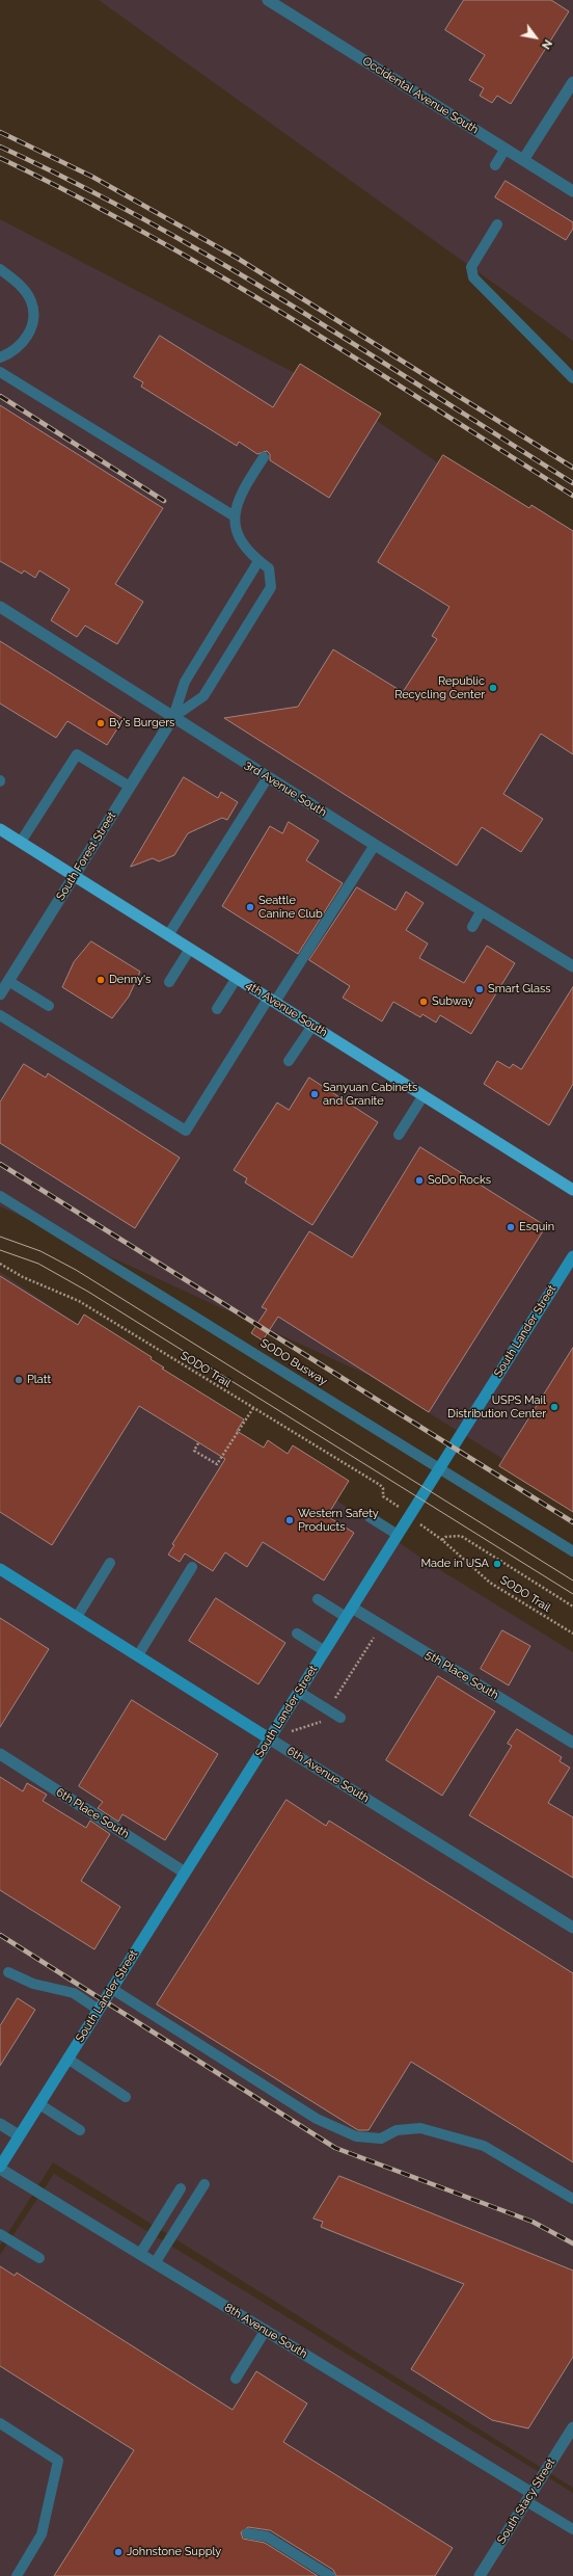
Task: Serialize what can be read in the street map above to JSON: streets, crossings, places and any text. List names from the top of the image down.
{
  "streets": {
    "main road": ["4th Avenue South", "South Lander Street", "6th Avenue South"],
    "street": [
      "Occidental Avenue South",
      "3rd Avenue South",
      "South Forest Street",
      "5th Place South",
      "6th Place South",
      "8th Avenue South",
      "South Stacy Street"
    ],
    "lane": ["SODO Busway"],
    "path": ["SODO Trail"]
  },
  "crossings": [
    ["3rd Avenue South", "South Forest Street"],
    ["South Forest Street", "4th Avenue South"],
    ["South Lander Street", "SODO Busway"],
    ["South Lander Street", "5th Place South"],
    ["South Lander Street", "6th Avenue South"],
    ["South Lander Street", "6th Place South"],
    ["South Lander Street", "8th Avenue South"],
    ["8th Avenue South", "South Stacy Street"]
  ],
  "places": [
    "Republic Recycling Center",
    "By's Burgers",
    "Seattle Canine Club",
    "Denny's",
    "Smart Glass",
    "Subway",
    "Sanyuan Cabinets and Granite",
    "SoDo Rocks",
    "Esquin",
    "Platt",
    "USPS Mail Distribution Center",
    "Western Safety Products",
    "Made in USA",
    "Johnstone Supply"
  ],
  "north": "bottom right"
}
